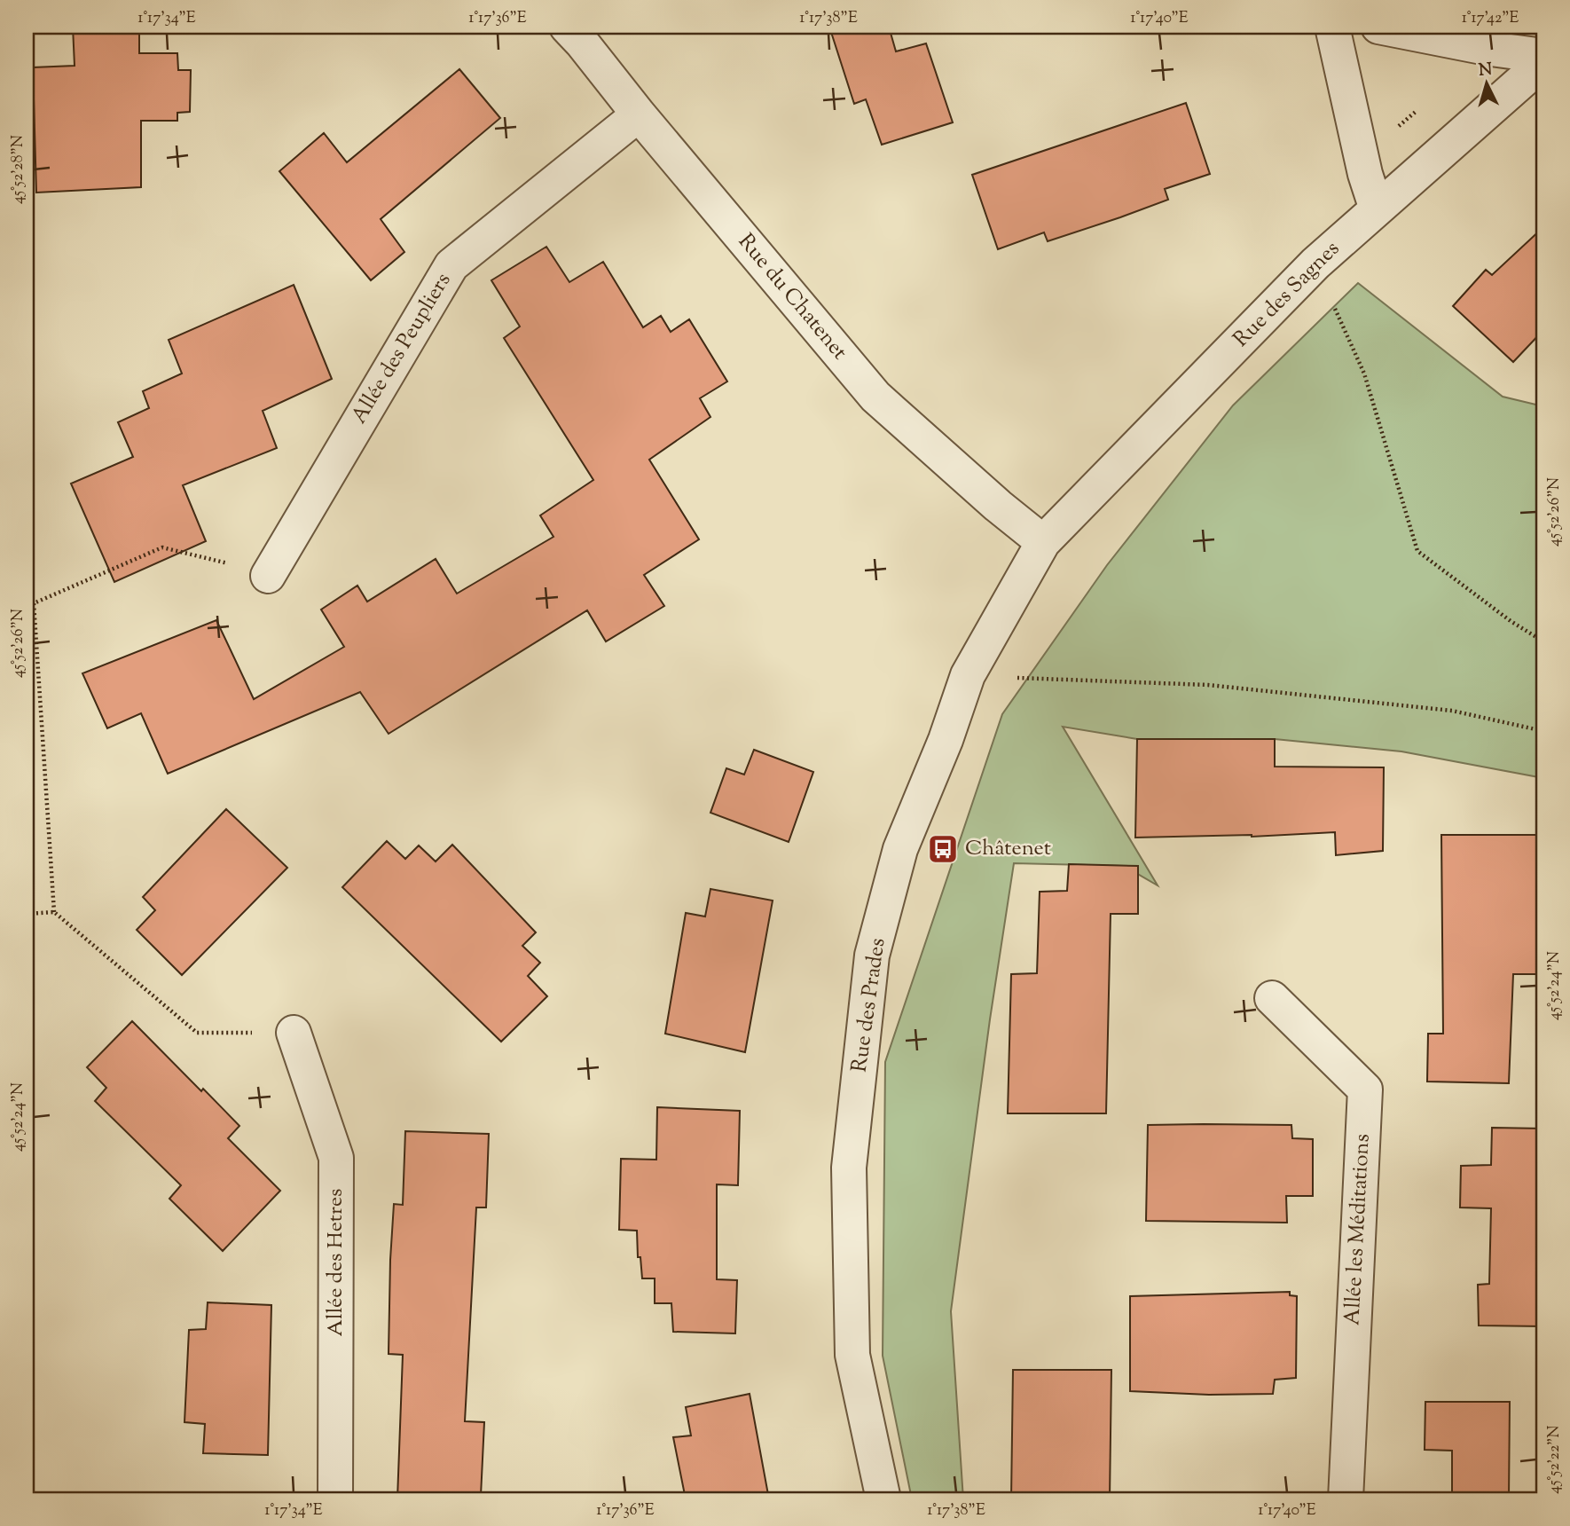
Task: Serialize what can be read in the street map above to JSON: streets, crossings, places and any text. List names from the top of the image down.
{
  "streets": {
    "street": [
      "Rue des Sagnes",
      "Rue du Chatenet",
      "Allée des Peupliers",
      "Rue des Prades",
      "Allée les Méditations",
      "Allée des Hetres"
    ]
  },
  "crossings": [
    ["Rue des Sagnes", "Rue du Chatenet"],
    ["Rue des Sagnes", "Rue des Prades"],
    ["Rue du Chatenet", "Allée des Peupliers"],
    ["Rue du Chatenet", "Rue des Prades"]
  ],
  "places": {
    "bus stop": ["Châtenet"]
  },
  "north": "top",
  "coordinates": [
    "1°17'34\"E",
    "1°17'36\"E",
    "1°17'38\"E",
    "1°17'40\"E",
    "1°17'42\"E",
    "45°52'28\"N",
    "45°52'26\"N",
    "45°52'24\"N",
    "45°52'22\"N"
  ]
}
